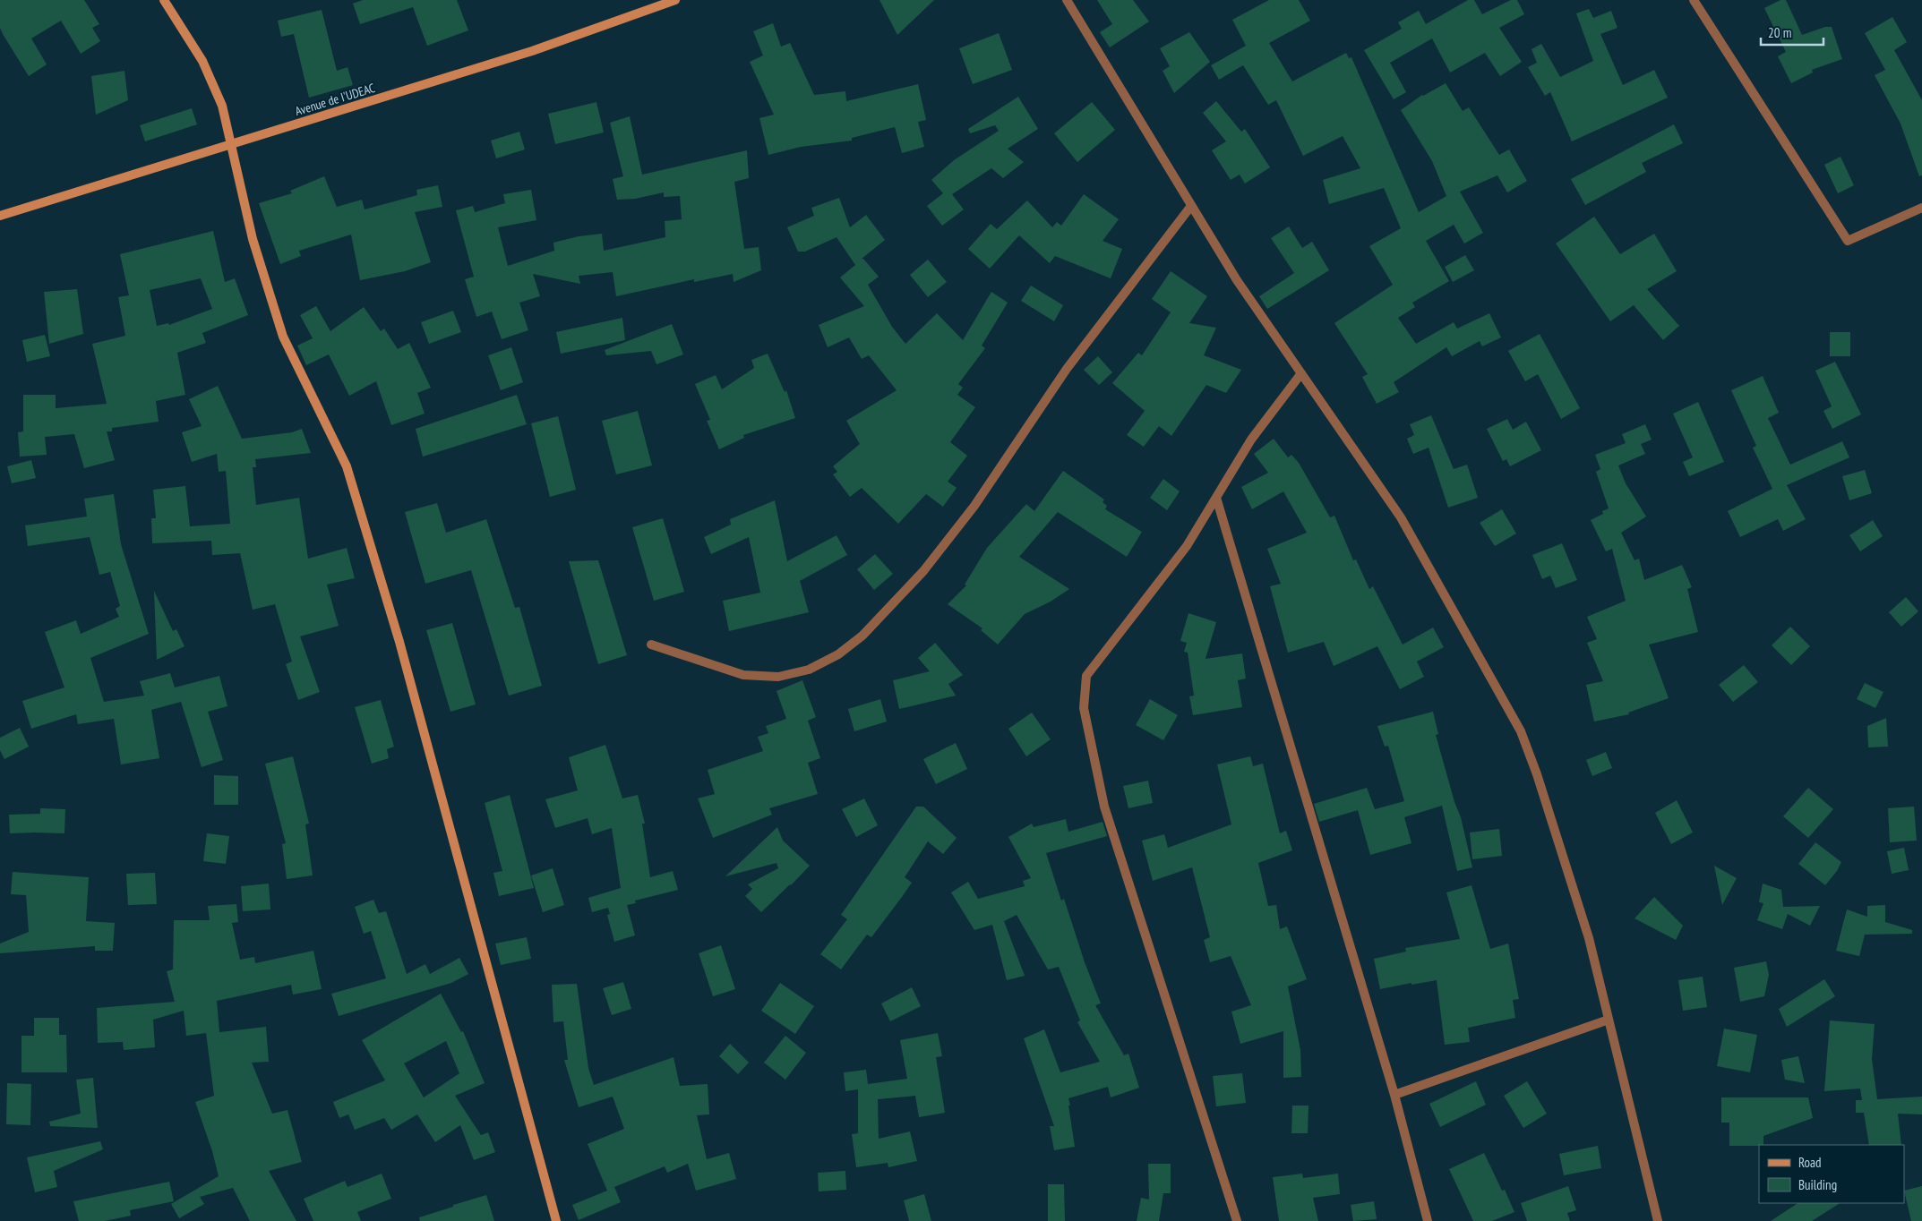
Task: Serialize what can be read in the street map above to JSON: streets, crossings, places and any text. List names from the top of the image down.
{
  "streets": {
    "street": ["Avenue de I'UDEAC"]
  },
  "legend": ["Road", "Building"],
  "scale_bar": "20 m"
}
